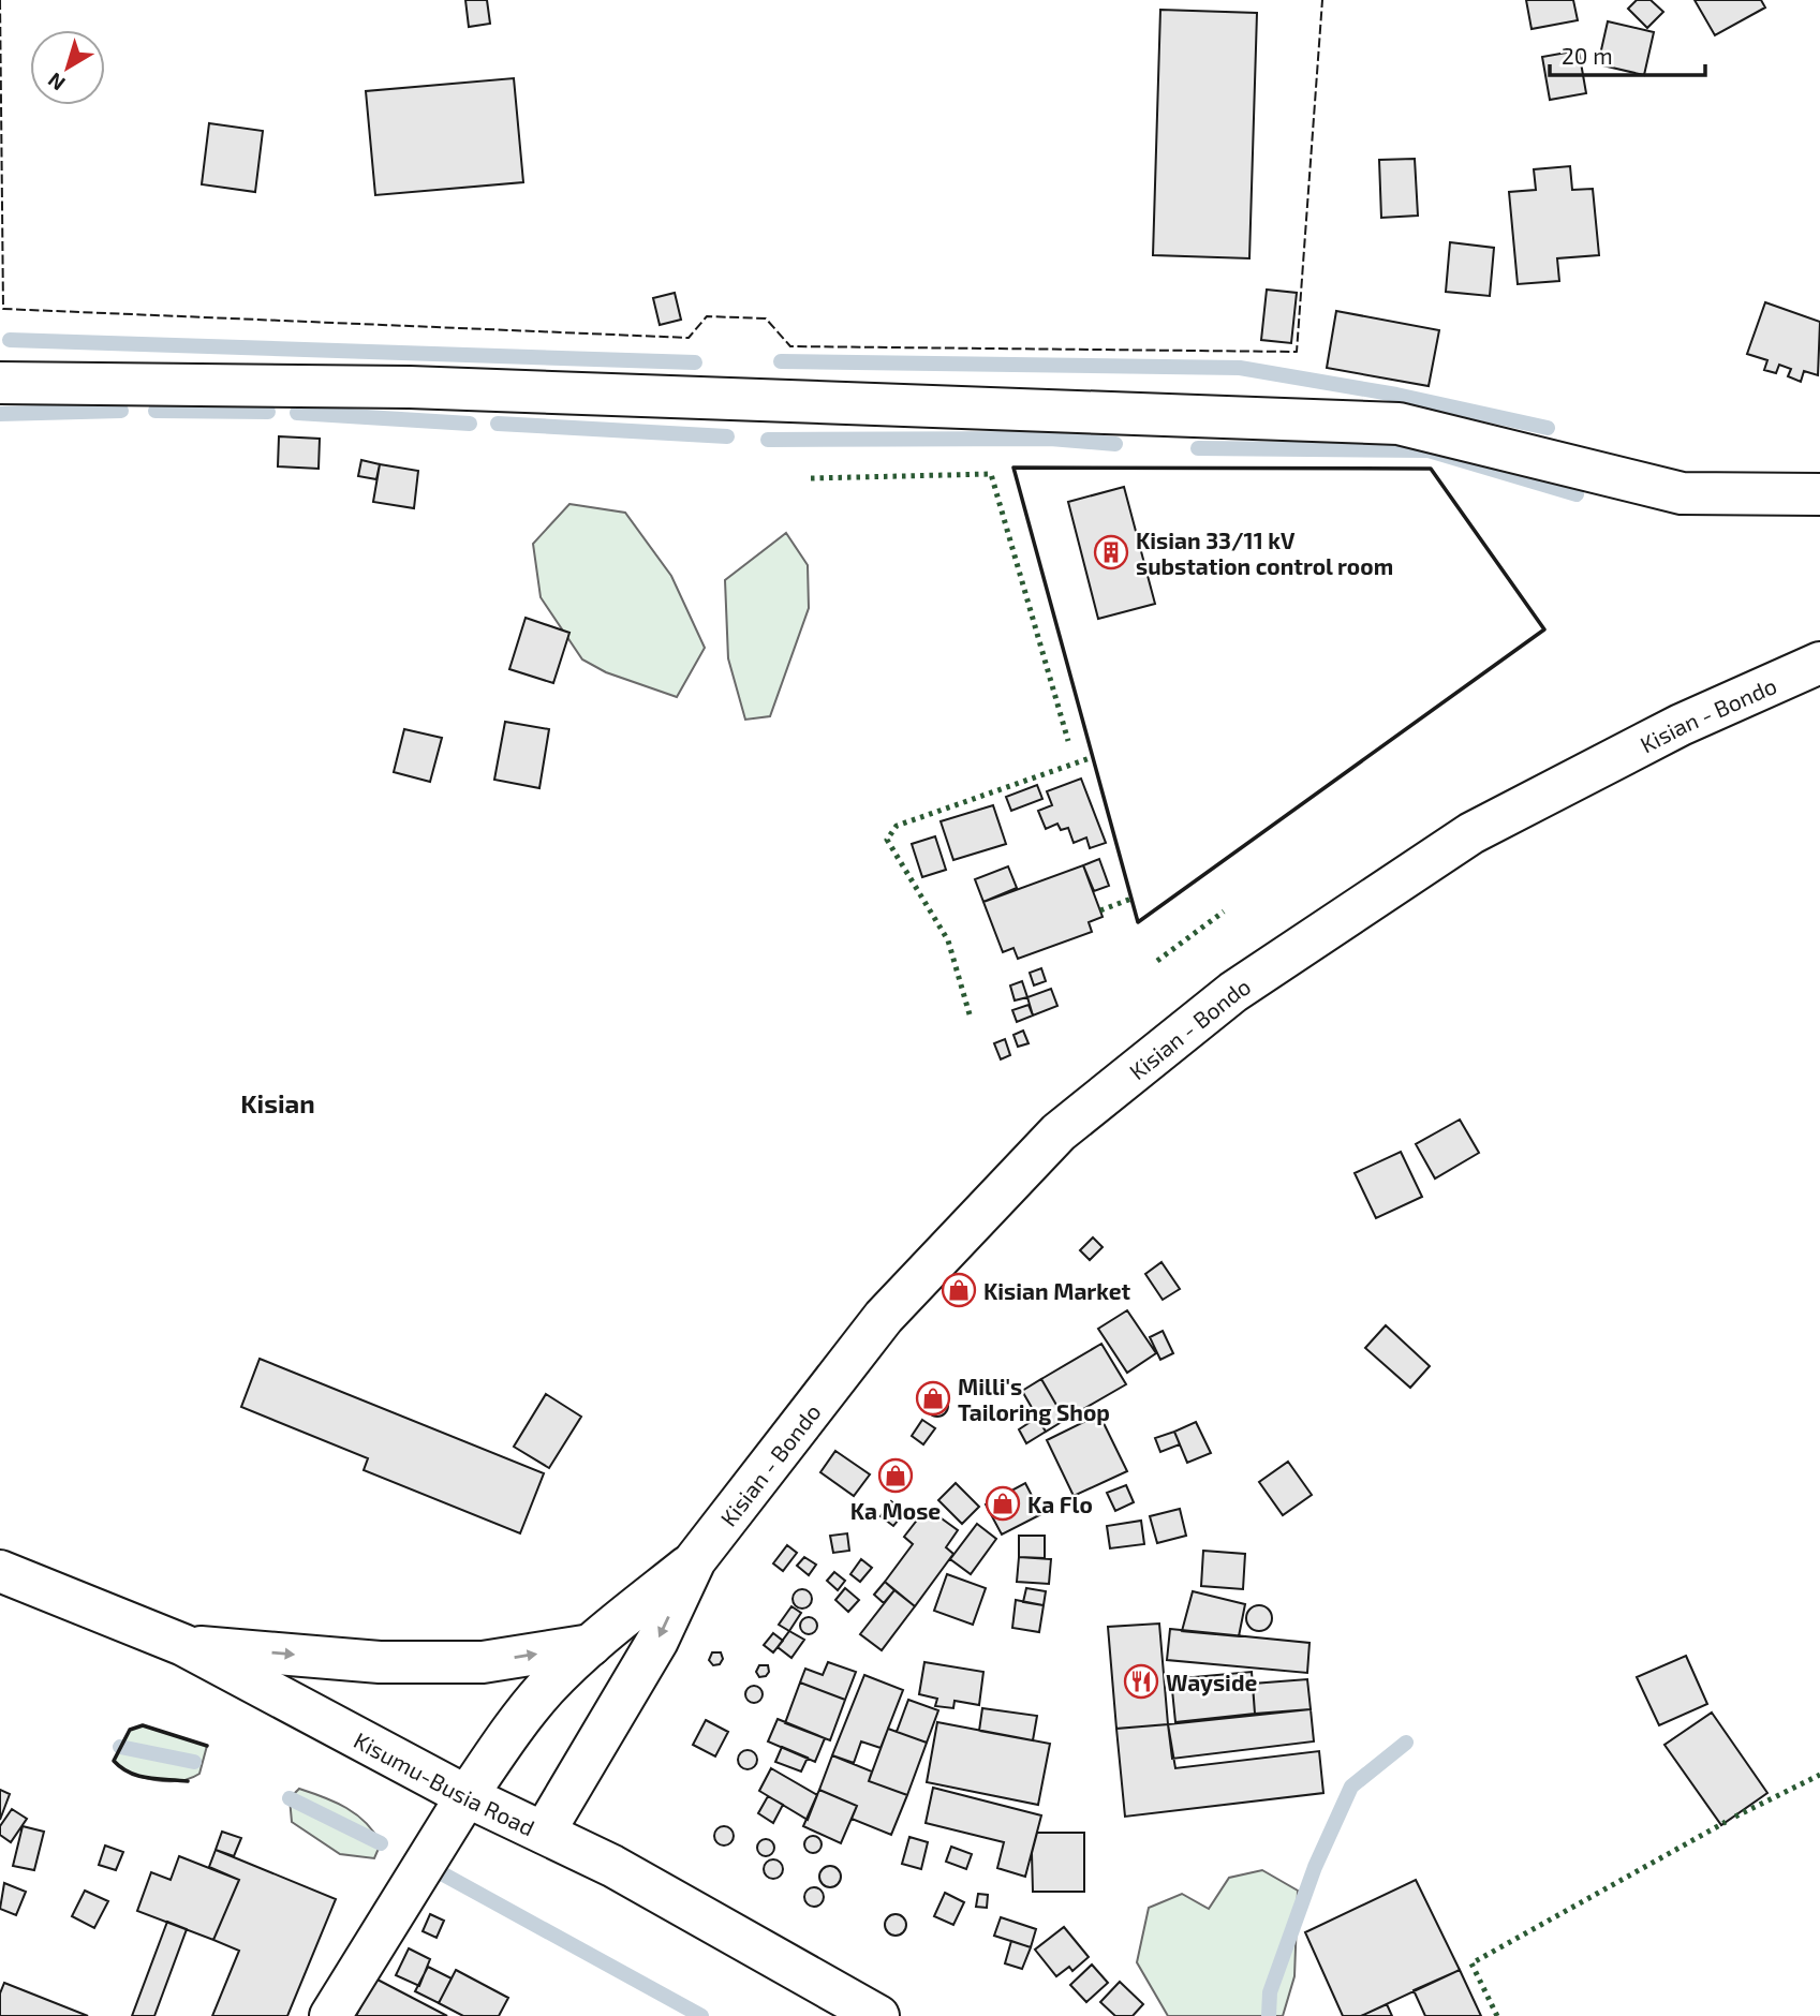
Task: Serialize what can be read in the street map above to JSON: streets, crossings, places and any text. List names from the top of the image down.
{
  "streets": {
    "main road": ["Kisian - Bondo", "Kisumu-Busia Road"]
  },
  "crossings": [
    ["Kisian - Bondo", "Kisumu-Busia Road"]
  ],
  "districts": ["Kisian"],
  "places": {
    "building": ["Kisian 33/11 kV substation control room"],
    "shop": [
      "Kisian Market",
      "Milli's Tailoring Shop",
      "Ka Mose",
      "Ka Flo"
    ],
    "restaurant": ["Wayside"]
  },
  "scale_bar": "20 m",
  "north": "bottom left"
}
